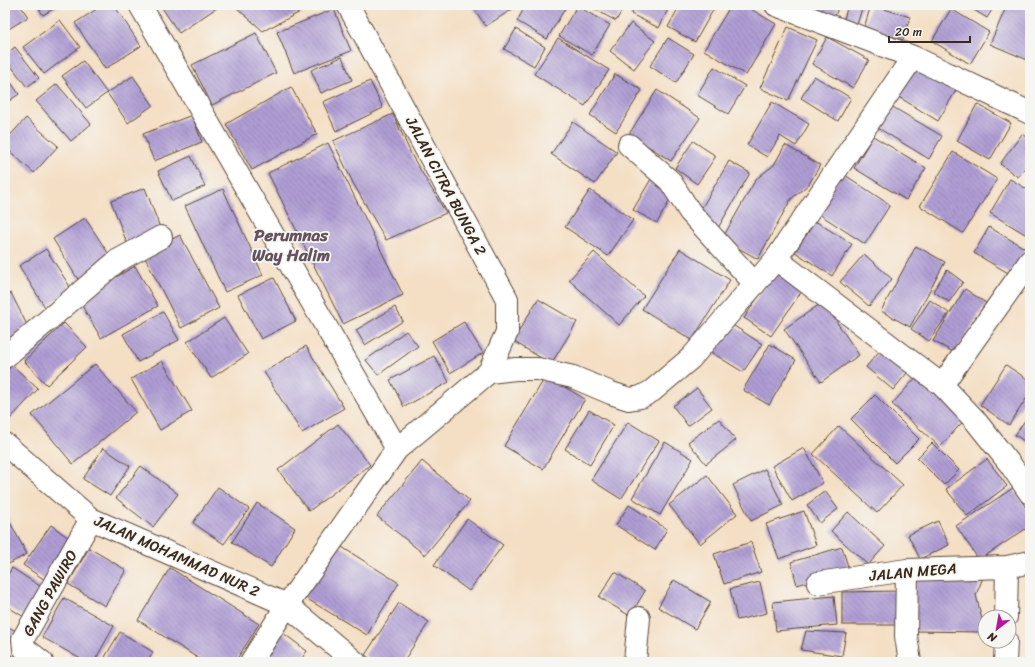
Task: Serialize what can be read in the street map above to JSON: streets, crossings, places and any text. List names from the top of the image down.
{
  "streets": {
    "street": [
      "JALAN CITRA BUNGA 2",
      "JALAN MOHAMMAD NUR 2",
      "JALAN MEGA",
      "GANG PAWIRO"
    ]
  },
  "crossings": [
    ["JALAN MOHAMMAD NUR 2", "GANG PAWIRO"]
  ],
  "districts": ["Perumnas Way Halim"],
  "scale_bar": "20 m",
  "north": "bottom left"
}
